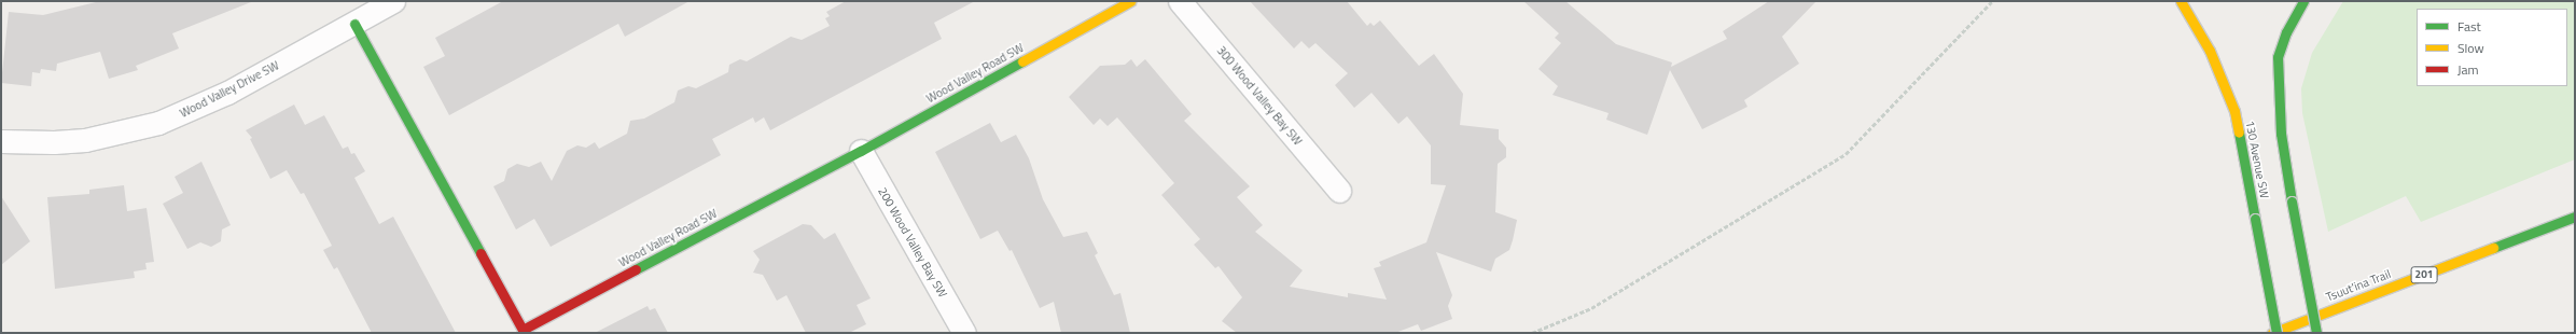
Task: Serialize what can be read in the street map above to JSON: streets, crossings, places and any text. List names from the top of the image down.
{
  "streets": {
    "main road": [
      "Wood Valley Road SW",
      "130 Avenue SW",
      "201",
      "Tsuut'ina Trail"
    ],
    "street": ["Wood Valley Drive SW", "300 Wood Valley Bay SW", "200 Wood Valley Bay SW"]
  },
  "crossings": [
    ["Wood Valley Road SW", "Wood Valley Drive SW"],
    ["Wood Valley Road SW", "200 Wood Valley Bay SW"]
  ],
  "legend": ["Fast", "Slow", "Jam"]
}
